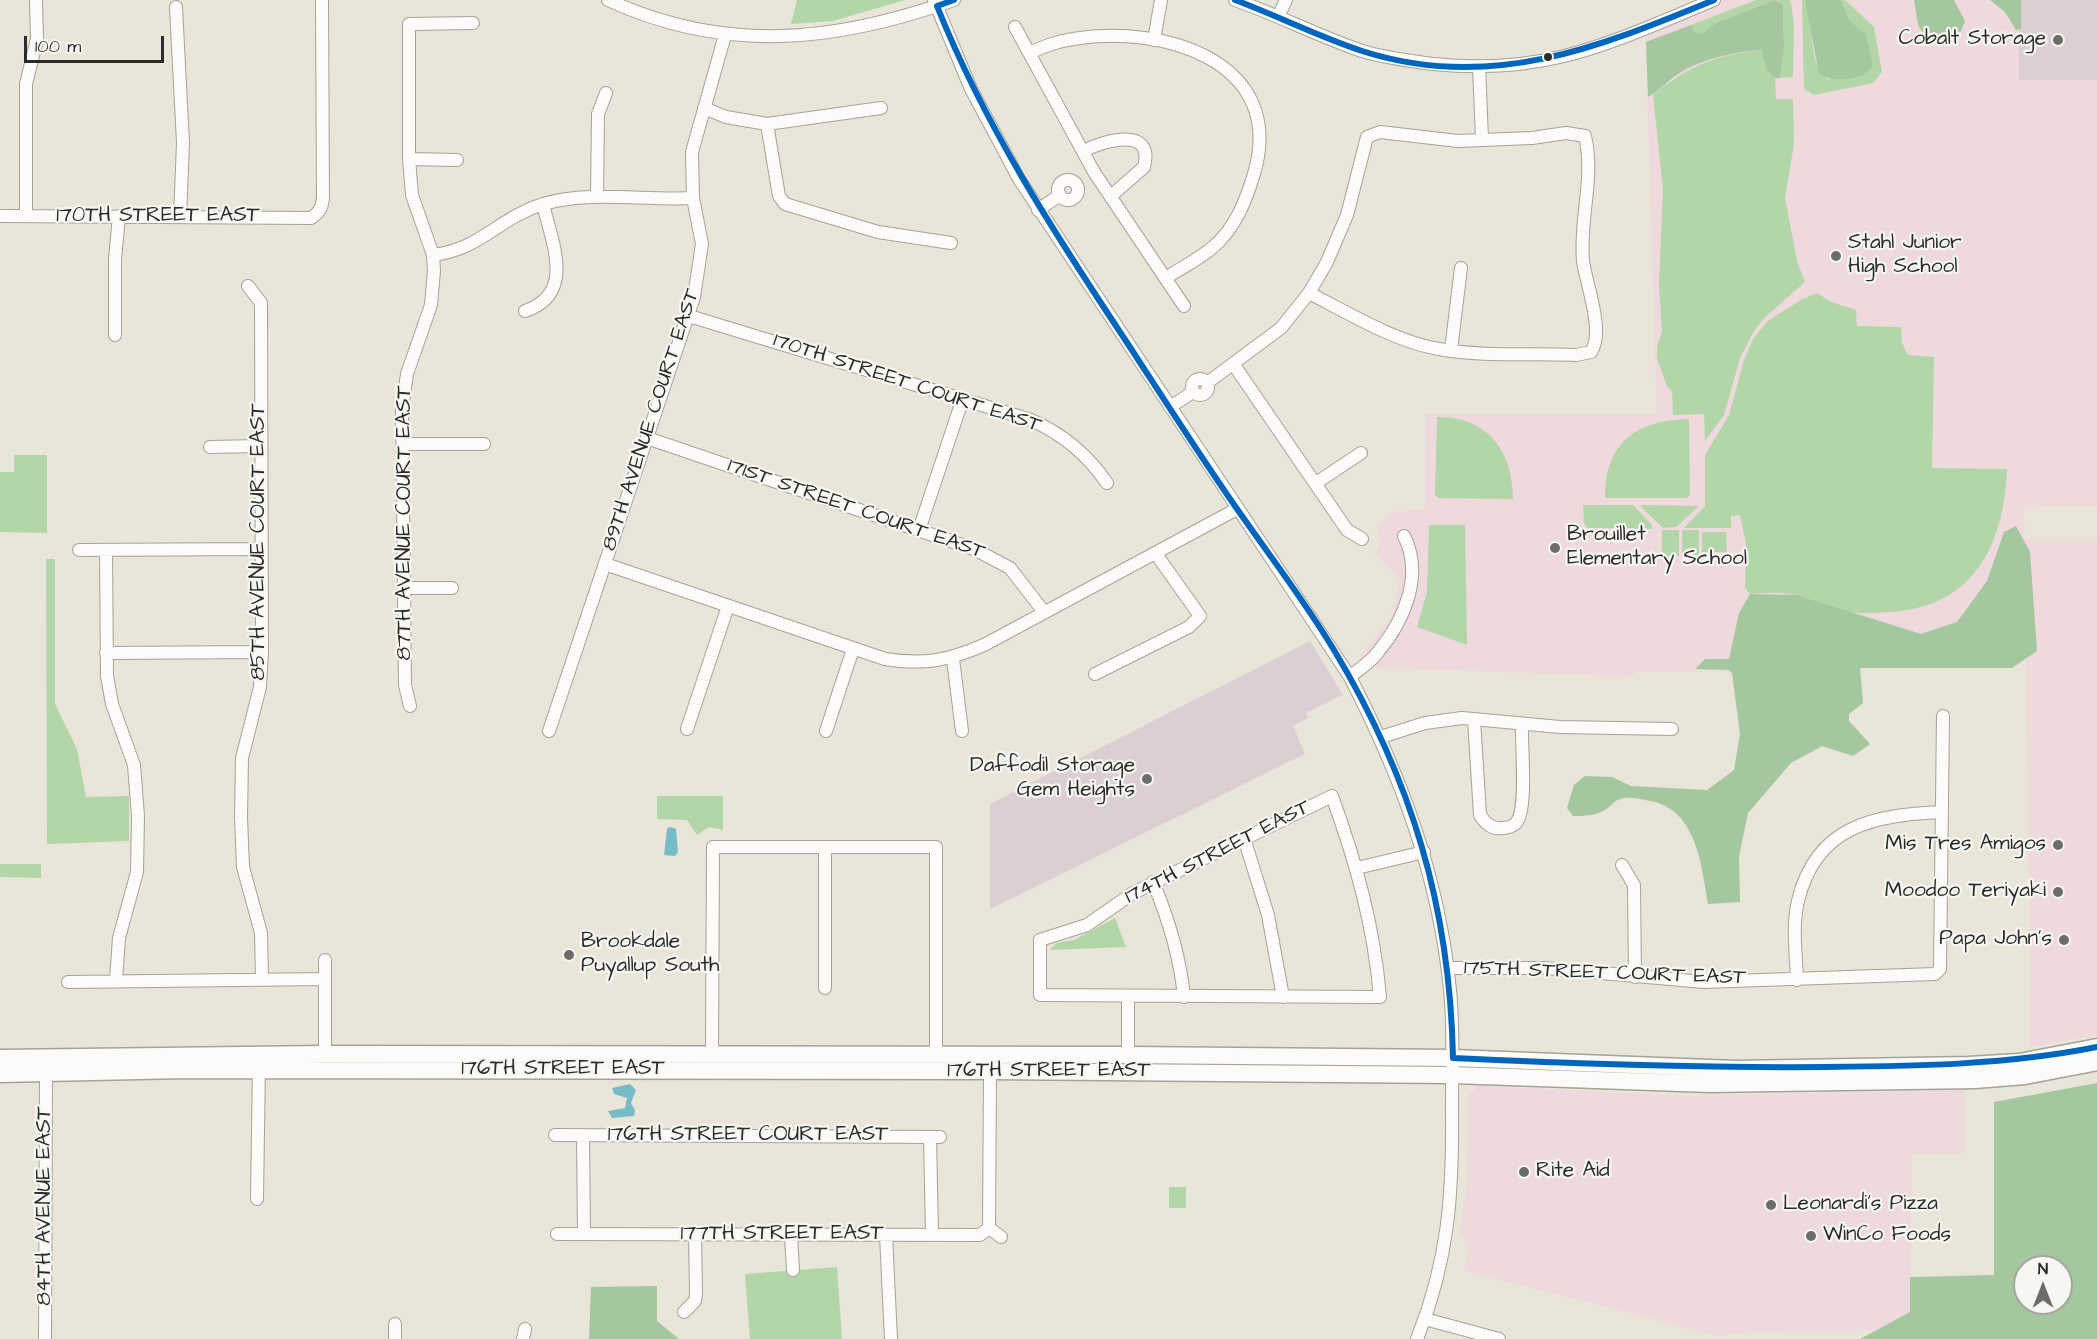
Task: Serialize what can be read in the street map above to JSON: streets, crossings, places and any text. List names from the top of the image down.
{
  "streets": {
    "main road": ["176TH STREET EAST"],
    "street": [
      "170TH STREET EAST",
      "170TH STREET COURT EAST",
      "89TH AVENUE COURT EAST",
      "171ST STREET COURT EAST",
      "87TH AVENUE COURT EAST",
      "85TH AVENUE COURT EAST",
      "174TH STREET EAST",
      "175TH STREET COURT EAST",
      "176TH STREET COURT EAST",
      "84TH AVENUE EAST",
      "177TH STREET EAST"
    ]
  },
  "crossings": [
    ["170TH STREET COURT EAST", "89TH AVENUE COURT EAST"],
    ["89TH AVENUE COURT EAST", "171ST STREET COURT EAST"],
    ["176TH STREET EAST", "84TH AVENUE EAST"],
    ["176TH STREET COURT EAST", "177TH STREET EAST"]
  ],
  "places": [
    "Cobalt Storage",
    "Stahl Junior High School",
    "Brouillet Elementary School",
    "Daffodil Storage Gem Heights",
    "Mis Tres Amigos",
    "Moodoo Teriyaki",
    "Papa John's",
    "Brookdale Puyallup South",
    "Rite Aid",
    "Leonardi's Pizza",
    "WinCo Foods"
  ],
  "scale_bar": "100 m",
  "north": "top"
}
